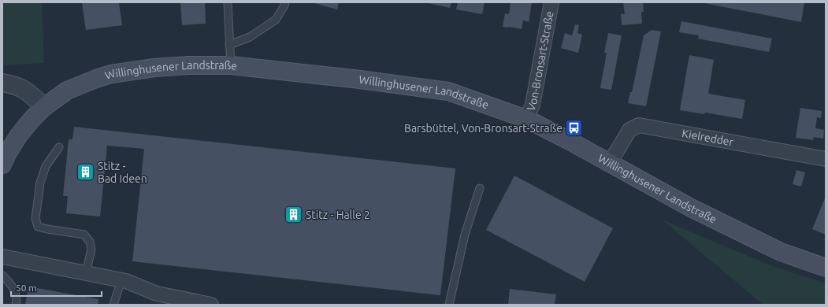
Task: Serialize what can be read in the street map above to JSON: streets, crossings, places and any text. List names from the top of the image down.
{
  "streets": {
    "main road": ["Willinghusener Landstraße"],
    "street": ["Von-Bronsart-Straße", "Kielredder"]
  },
  "crossings": [
    ["Von-Bronsart-Straße", "Willinghusener Landstraße"],
    ["Willinghusener Landstraße", "Kielredder"]
  ],
  "places": {
    "bus stop": ["Barsbüttel, Von-Bronsart-Straße"],
    "building": ["Stitz - Bad Ideen", "Stitz - Halle 2"]
  },
  "scale_bar": "50 m"
}
